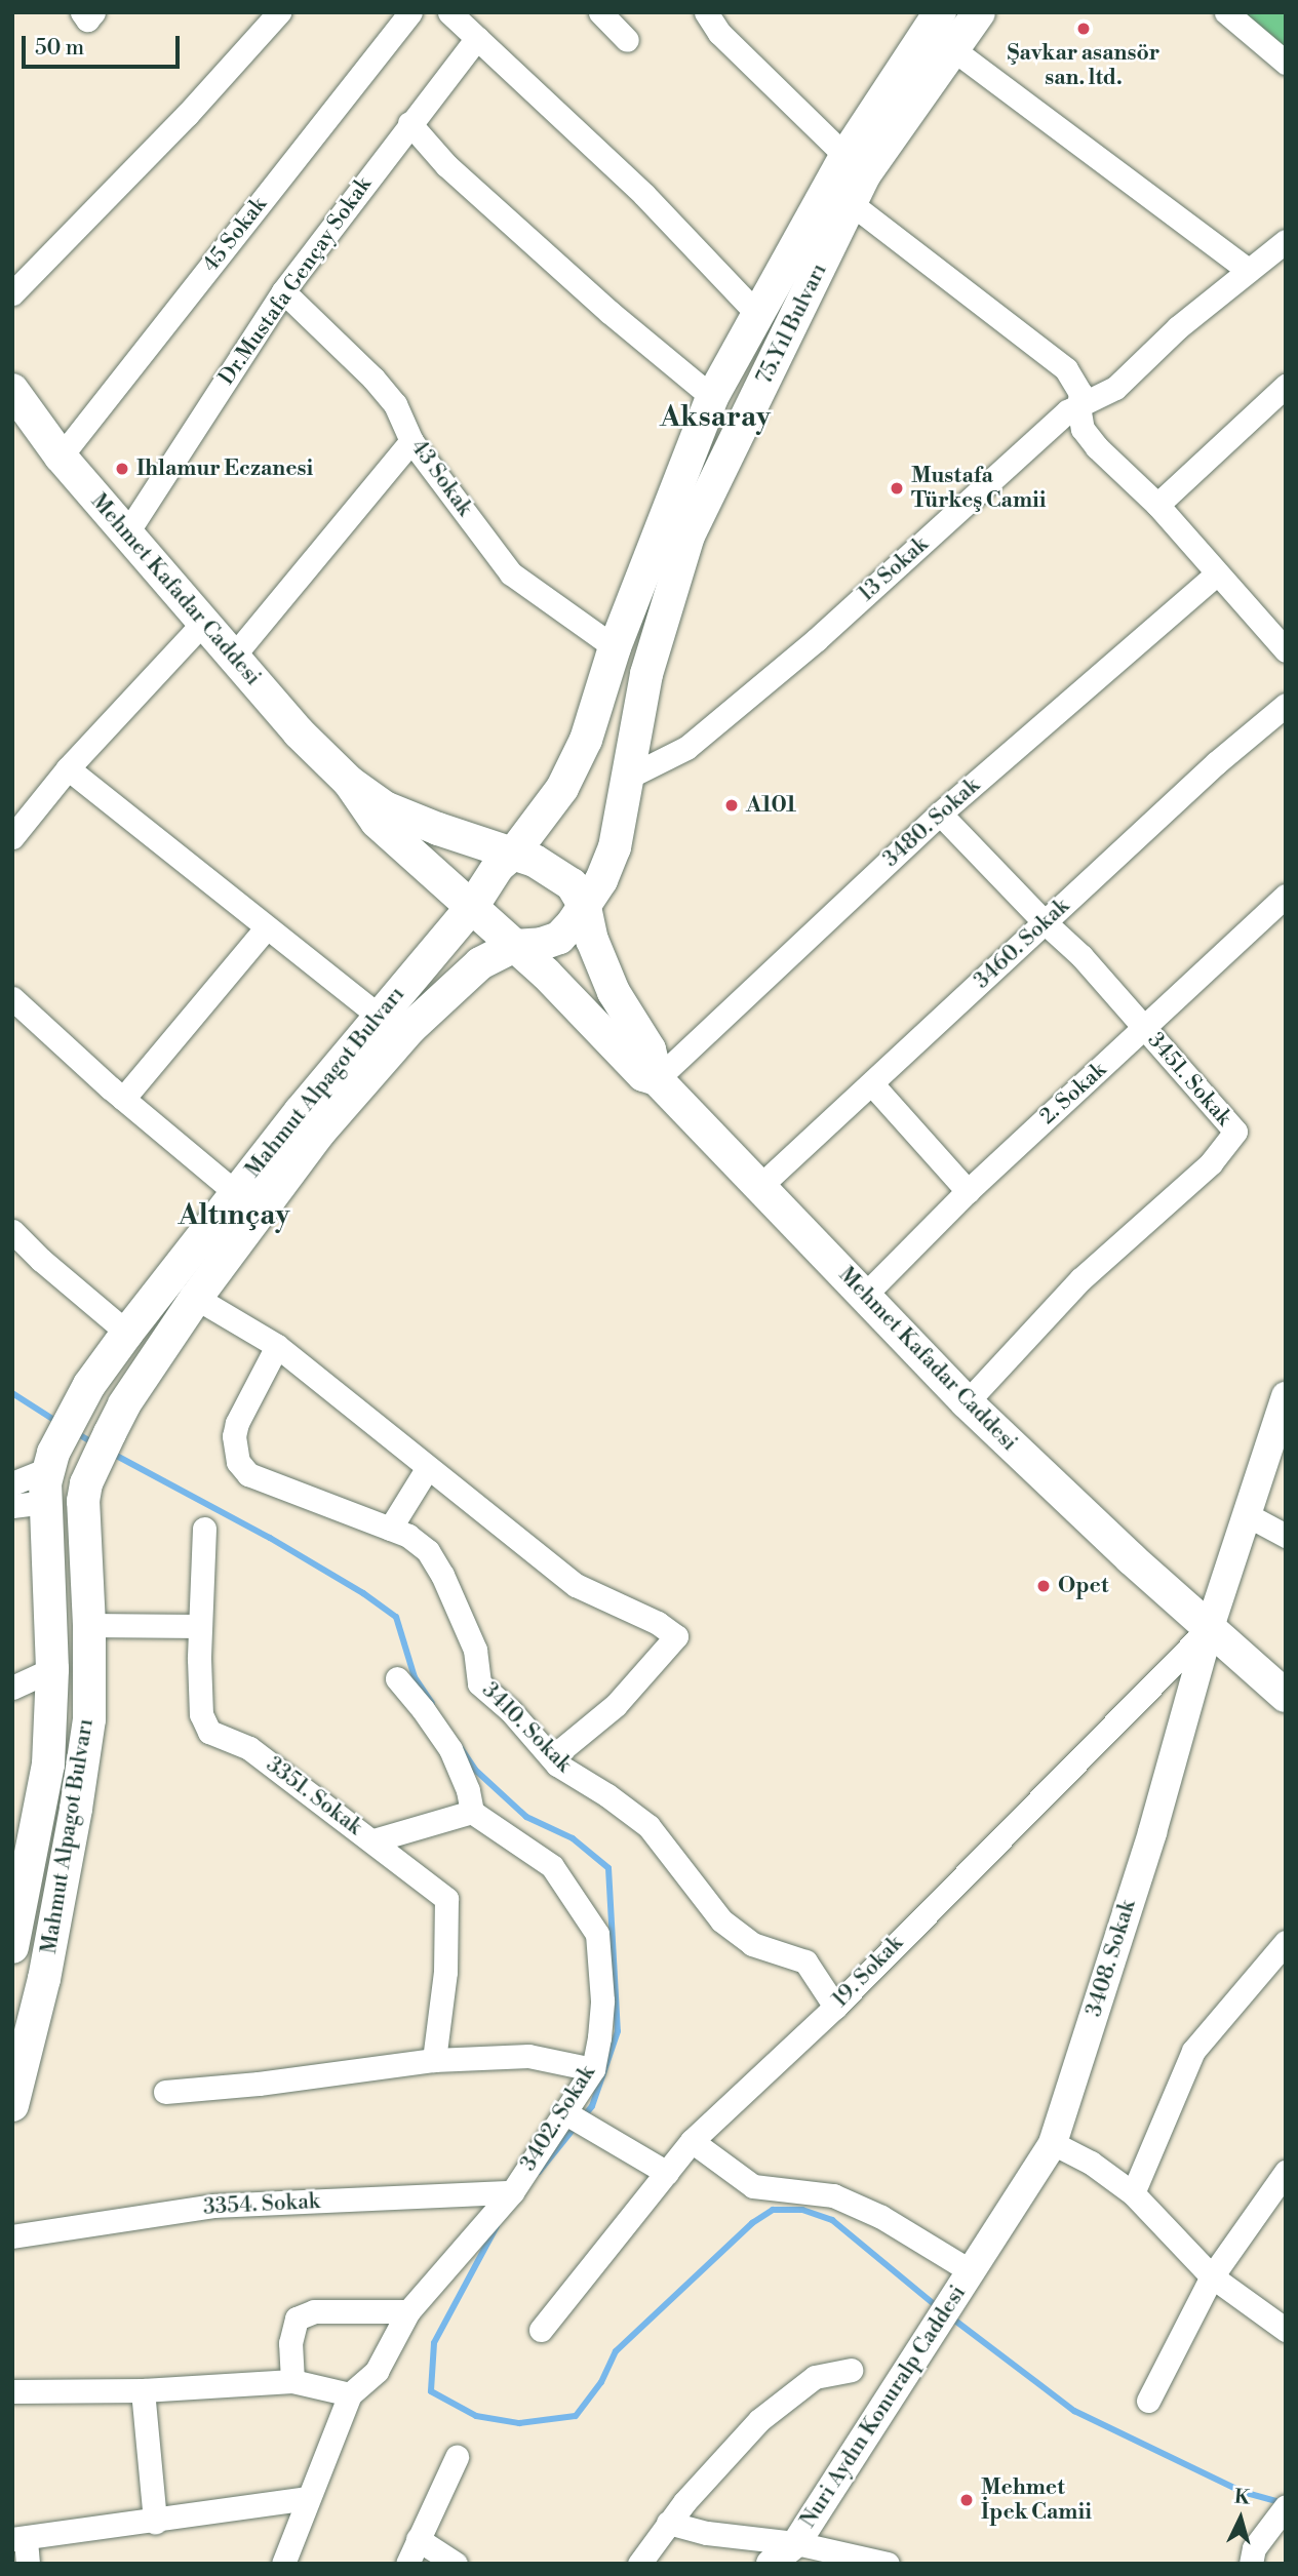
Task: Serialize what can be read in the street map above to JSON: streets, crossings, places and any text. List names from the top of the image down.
{
  "streets": {
    "main road": ["75.Yıl Bulvarı", "Mehmet Kafadar Caddesi", "Mahmut Alpagot Bulvarı"],
    "street": [
      "45 Sokak",
      "Dr.Mustafa Gençay Sokak",
      "43 Sokak",
      "13 Sokak",
      "3480. Sokak",
      "3460. Sokak",
      "3451. Sokak",
      "2. Sokak",
      "3410. Sokak",
      "3351. Sokak",
      "3408. Sokak",
      "19. Sokak",
      "3402. Sokak",
      "3354. Sokak",
      "Nuri Aydın Konuralp Caddesi"
    ]
  },
  "crossings": [
    ["45 Sokak", "Mehmet Kafadar Caddesi"],
    ["Dr.Mustafa Gençay Sokak", "43 Sokak"],
    ["Dr.Mustafa Gençay Sokak", "Mehmet Kafadar Caddesi"],
    ["75.Yıl Bulvarı", "43 Sokak"],
    ["75.Yıl Bulvarı", "13 Sokak"],
    ["75.Yıl Bulvarı", "Mehmet Kafadar Caddesi"],
    ["75.Yıl Bulvarı", "Mahmut Alpagot Bulvarı"],
    ["Mehmet Kafadar Caddesi", "3480. Sokak"],
    ["Mehmet Kafadar Caddesi", "3460. Sokak"],
    ["Mehmet Kafadar Caddesi", "3451. Sokak"],
    ["Mehmet Kafadar Caddesi", "Mahmut Alpagot Bulvarı"],
    ["Mehmet Kafadar Caddesi", "2. Sokak"],
    ["Mehmet Kafadar Caddesi", "3408. Sokak"],
    ["Mehmet Kafadar Caddesi", "19. Sokak"],
    ["3480. Sokak", "3451. Sokak"],
    ["3460. Sokak", "3451. Sokak"],
    ["3451. Sokak", "2. Sokak"],
    ["3410. Sokak", "19. Sokak"],
    ["3408. Sokak", "19. Sokak"],
    ["3408. Sokak", "Nuri Aydın Konuralp Caddesi"],
    ["3402. Sokak", "3354. Sokak"]
  ],
  "districts": ["Aksaray", "Altınçay"],
  "places": [
    "Şavkar asansör san. ltd.",
    "Ihlamur Eczanesi",
    "Mustafa Türkeş Camii",
    "A101",
    "Opet",
    "Mehmet İpek Camii"
  ],
  "scale_bar": "50 m",
  "north": "top"
}
